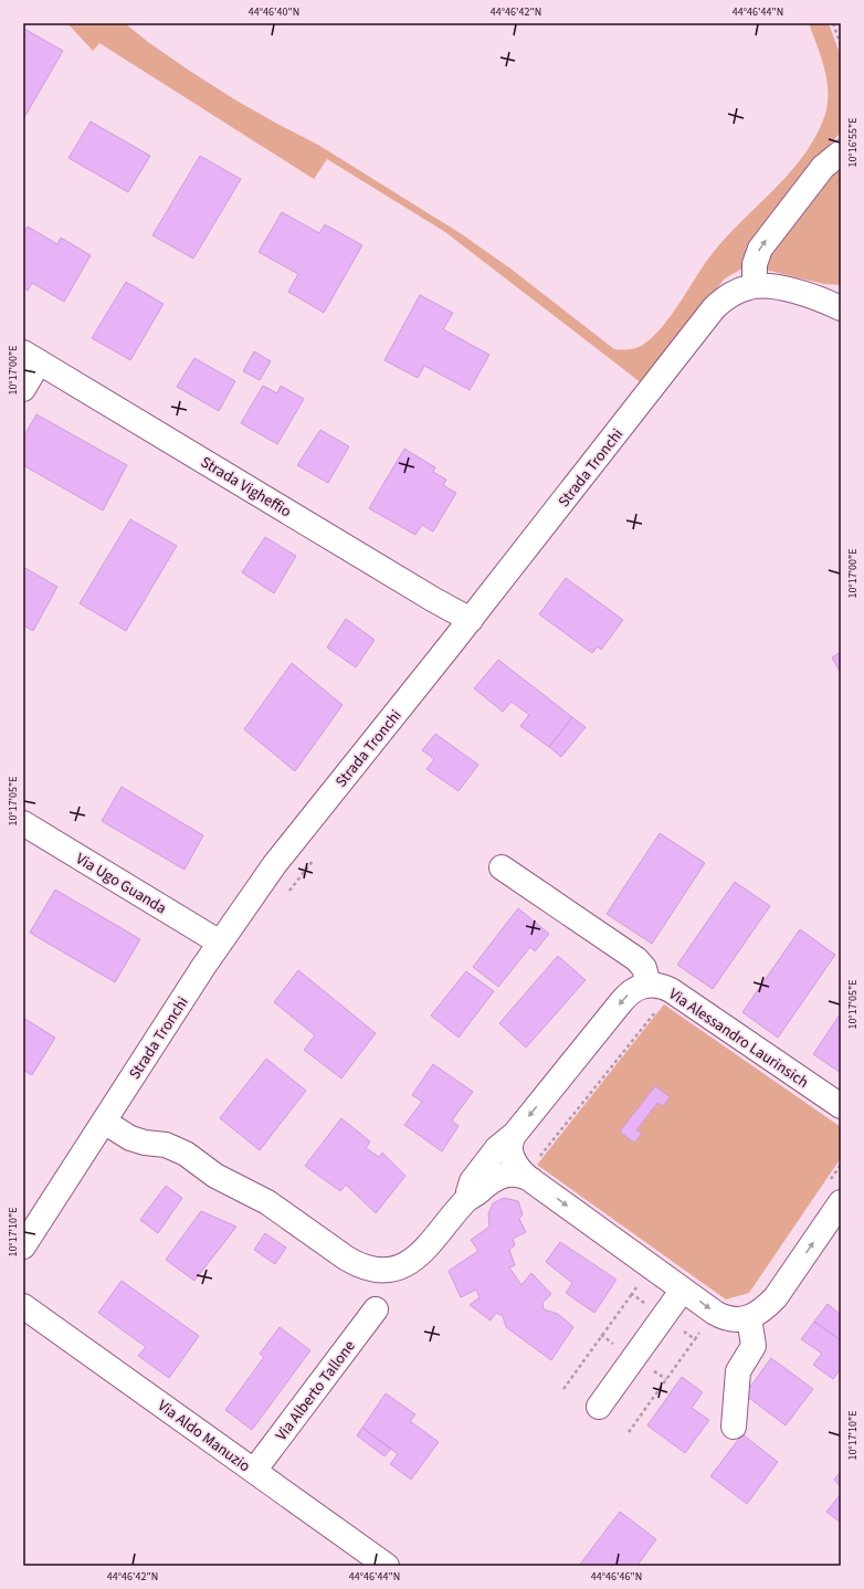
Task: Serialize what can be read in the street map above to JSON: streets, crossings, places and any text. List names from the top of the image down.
{
  "streets": {
    "street": [
      "Strada Tronchi",
      "Strada Vigheffio",
      "Via Ugo Guanda",
      "Via Alessandro Laurinsich",
      "Via Alberto Tallone",
      "Via Aldo Manuzio"
    ]
  },
  "crossings": [
    ["Strada Tronchi", "Strada Vigheffio"],
    ["Strada Tronchi", "Via Ugo Guanda"],
    ["Strada Tronchi", "Via Alessandro Laurinsich"],
    ["Via Alberto Tallone", "Via Aldo Manuzio"]
  ],
  "coordinates": [
    "44°46'40\"N",
    "44°46'42\"N",
    "44°46'44\"N",
    "10°16'55\"E",
    "10°17'00\"E",
    "10°17'05\"E",
    "10°17'10\"E",
    "44°46'46\"N"
  ]
}
